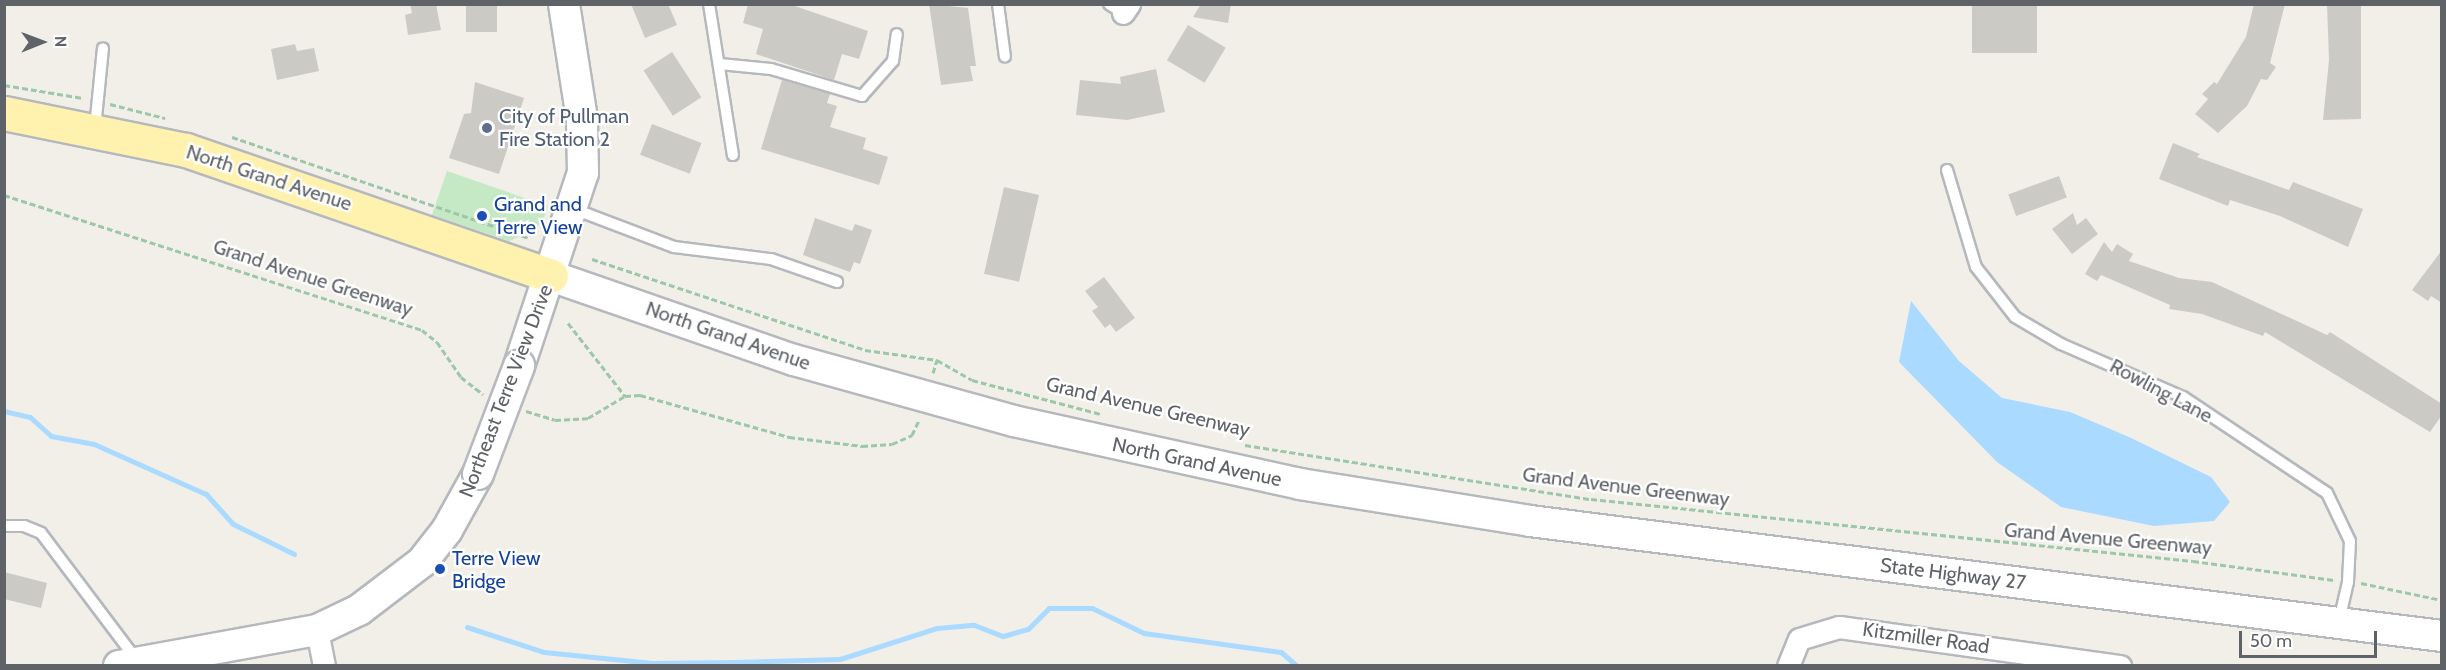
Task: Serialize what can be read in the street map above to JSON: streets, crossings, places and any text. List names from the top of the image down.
{
  "streets": {
    "main road": ["North Grand Avenue", "Northeast Terre View Drive", "State Highway 27"],
    "street": ["Kitzmiller Road"],
    "lane": ["Rowling Lane"],
    "path": ["Grand Avenue Greenway"]
  },
  "crossings": [
    ["North Grand Avenue", "Northeast Terre View Drive"],
    ["North Grand Avenue", "State Highway 27"],
    ["Rowling Lane", "State Highway 27"]
  ],
  "places": ["City of Pullman Fire Station 2", "Grand and Terre View", "Terre View Bridge"],
  "scale_bar": "50 m",
  "north": "right"
}
